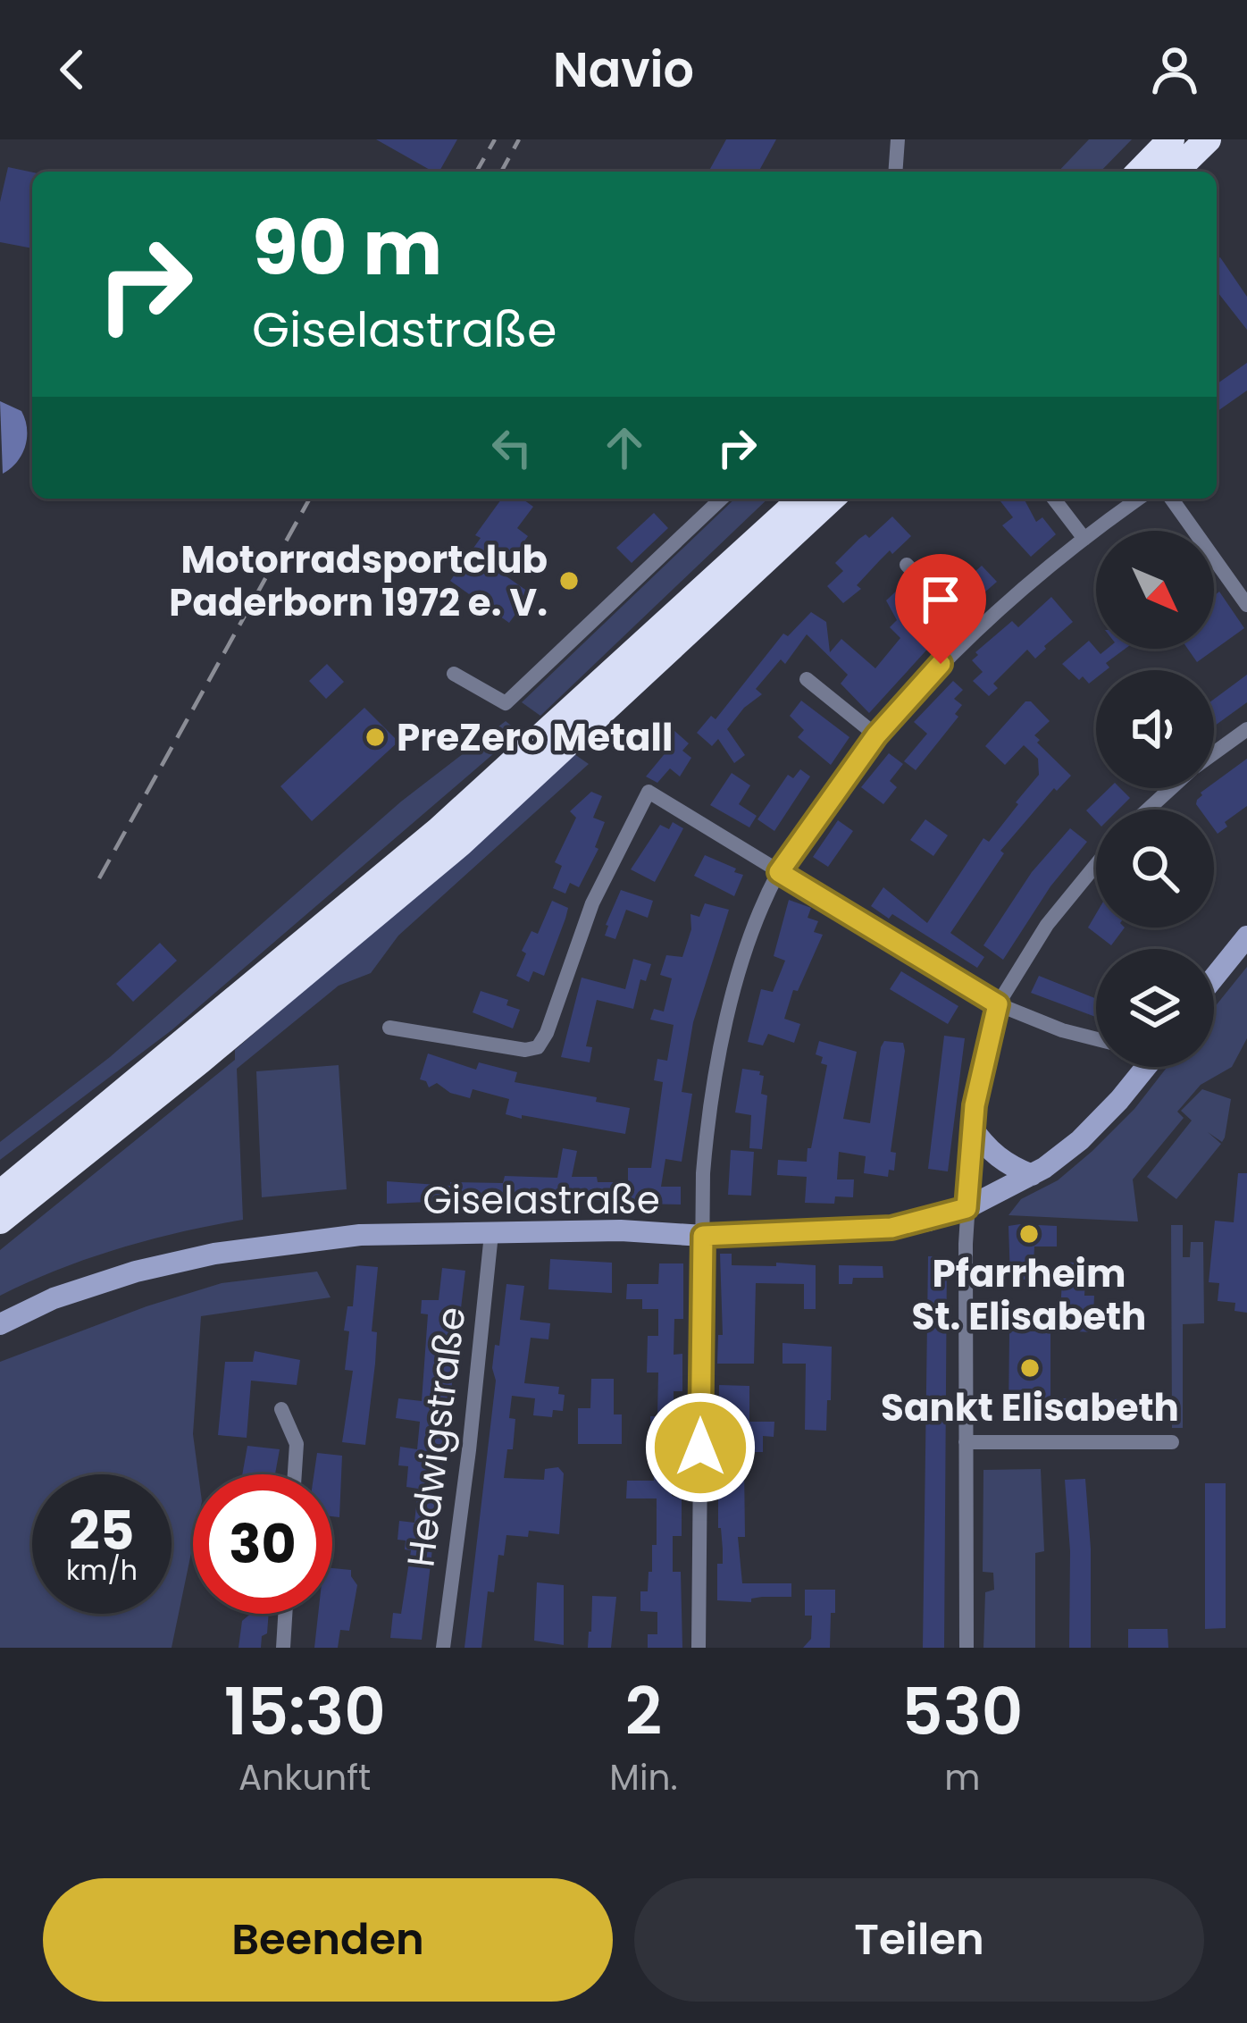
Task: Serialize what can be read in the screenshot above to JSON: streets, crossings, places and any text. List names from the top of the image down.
{
  "streets": {
    "main road": ["Giselastraße"],
    "street": ["Hedwigstraße"]
  },
  "crossings": [
    ["Giselastraße", "Hedwigstraße"]
  ],
  "places": [
    "Motorradsportclub Paderborn 1972 e. V.",
    "PreZero Metall",
    "Pfarrheim St. Elisabeth",
    "Sankt Elisabeth"
  ],
  "north": "bottom right",
  "page": {
    "header": "Navio",
    "turn": ["90 m", "Giselastraße"],
    "speed": "25 km/h",
    "limit": "30",
    "eta": [
      "15:30",
      "Ankunft",
      "2",
      "Min.",
      "530",
      "m"
    ],
    "buttons": ["Beenden", "Teilen"]
  }
}
